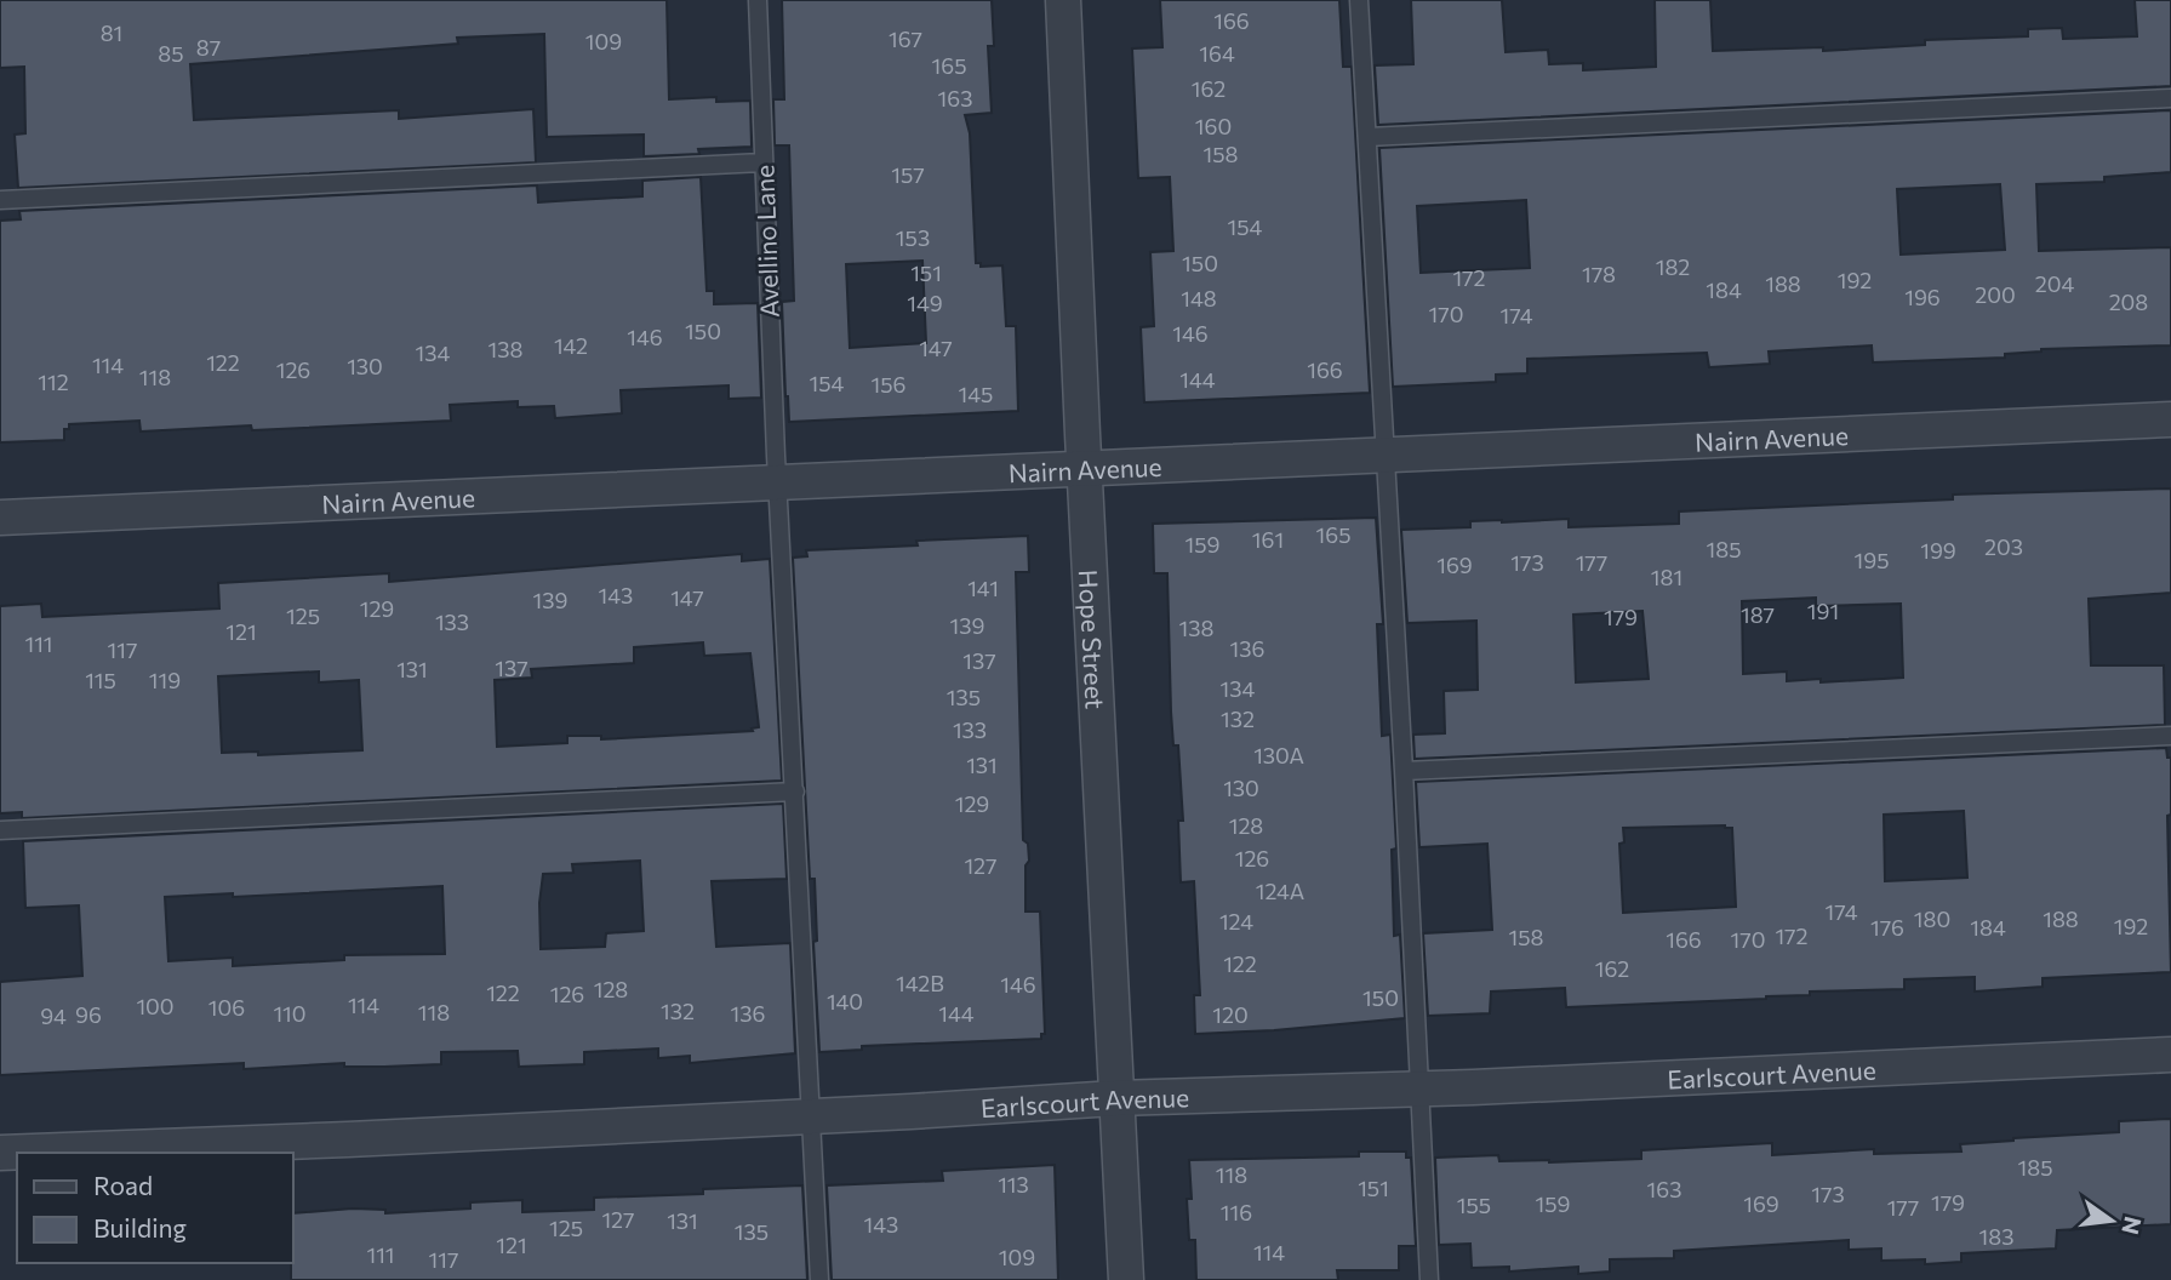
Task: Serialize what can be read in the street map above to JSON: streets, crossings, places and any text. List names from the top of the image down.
{
  "streets": {
    "street": ["Nairn Avenue", "Hope Street", "Earlscourt Avenue"],
    "lane": ["Avellino Lane"]
  },
  "crossings": [
    ["Avellino Lane", "Nairn Avenue"],
    ["Avellino Lane", "Earlscourt Avenue"],
    ["Nairn Avenue", "Hope Street"],
    ["Hope Street", "Earlscourt Avenue"]
  ],
  "house_numbers": [
    "166",
    "81",
    "167",
    "109",
    "87",
    "85",
    "164",
    "165",
    "162",
    "163",
    "160",
    "158",
    "157",
    "154",
    "153",
    "150",
    "182",
    "151",
    "178",
    "172",
    "192",
    "188",
    "204",
    "184",
    "200",
    "196",
    "148",
    "208",
    "149",
    "170",
    "174",
    "150",
    "146",
    "146",
    "142",
    "147",
    "138",
    "134",
    "122",
    "114",
    "130",
    "126",
    "166",
    "118",
    "144",
    "112",
    "154",
    "156",
    "145",
    "165",
    "161",
    "159",
    "203",
    "185",
    "199",
    "195",
    "173",
    "177",
    "169",
    "181",
    "141",
    "143",
    "147",
    "139",
    "129",
    "191",
    "187",
    "125",
    "179",
    "133",
    "139",
    "138",
    "121",
    "111",
    "136",
    "117",
    "137",
    "137",
    "131",
    "115",
    "119",
    "134",
    "135",
    "132",
    "133",
    "130A",
    "131",
    "130",
    "129",
    "128",
    "126",
    "127",
    "124A",
    "174",
    "180",
    "188",
    "124",
    "192",
    "176",
    "184",
    "172",
    "158",
    "166",
    "170",
    "122",
    "162",
    "142B",
    "146",
    "128",
    "122",
    "126",
    "150",
    "140",
    "114",
    "100",
    "106",
    "132",
    "118",
    "110",
    "136",
    "144",
    "96",
    "120",
    "94",
    "185",
    "118",
    "113",
    "151",
    "163",
    "173",
    "179",
    "159",
    "169",
    "155",
    "177",
    "116",
    "127",
    "131",
    "143",
    "125",
    "135",
    "183",
    "121",
    "114",
    "111",
    "109",
    "117"
  ],
  "legend": ["Road", "Building"],
  "north": "right"
}
